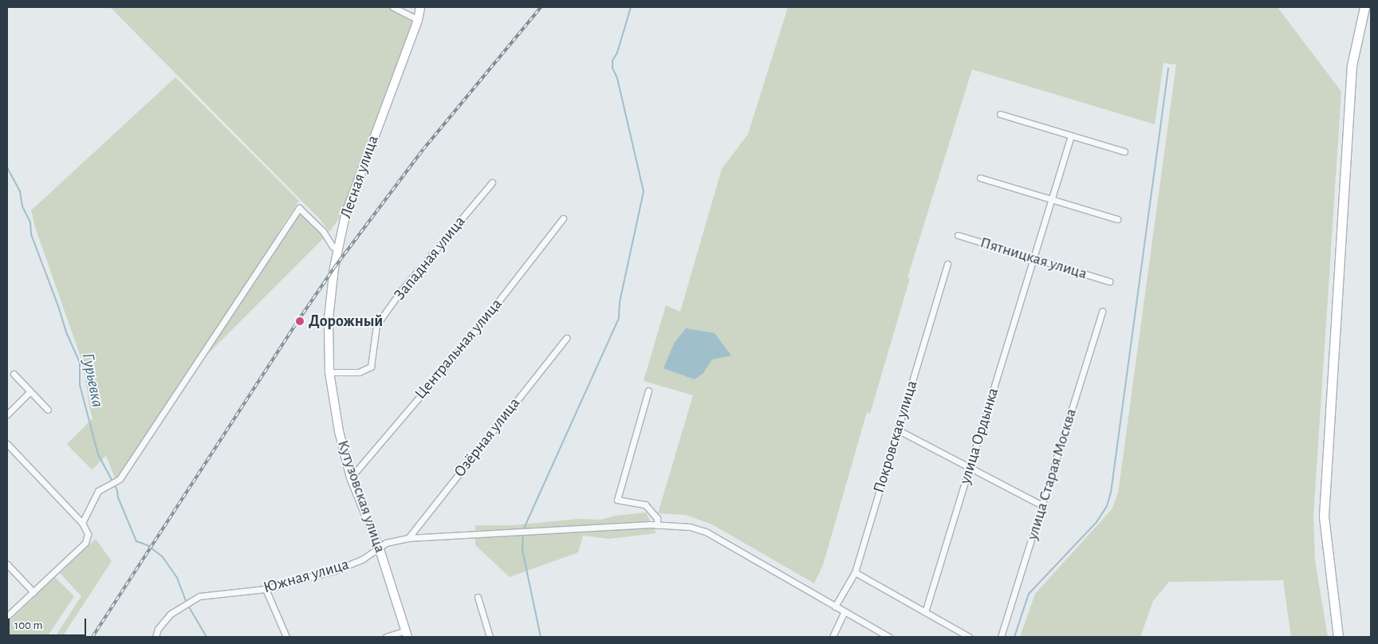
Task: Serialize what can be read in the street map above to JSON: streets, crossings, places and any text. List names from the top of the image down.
{
  "streets": {
    "street": [
      "Лесная улица",
      "Западная улица",
      "Пятницкая улица",
      "Центральная улица",
      "улица Ордынка",
      "Покровская улица",
      "Озёрная улица",
      "улица Старая Москва",
      "Кутузовская улица",
      "Южная улица"
    ]
  },
  "crossings": [
    ["Лесная улица", "Кутузовская улица"],
    ["Западная улица", "Кутузовская улица"],
    ["Пятницкая улица", "улица Ордынка"],
    ["Центральная улица", "Кутузовская улица"],
    ["Покровская улица", "Южная улица"],
    ["Озёрная улица", "Южная улица"],
    ["Кутузовская улица", "Южная улица"]
  ],
  "water": ["Гурьевка"],
  "places": ["Дорожный"],
  "scale_bar": "100 m"
}
